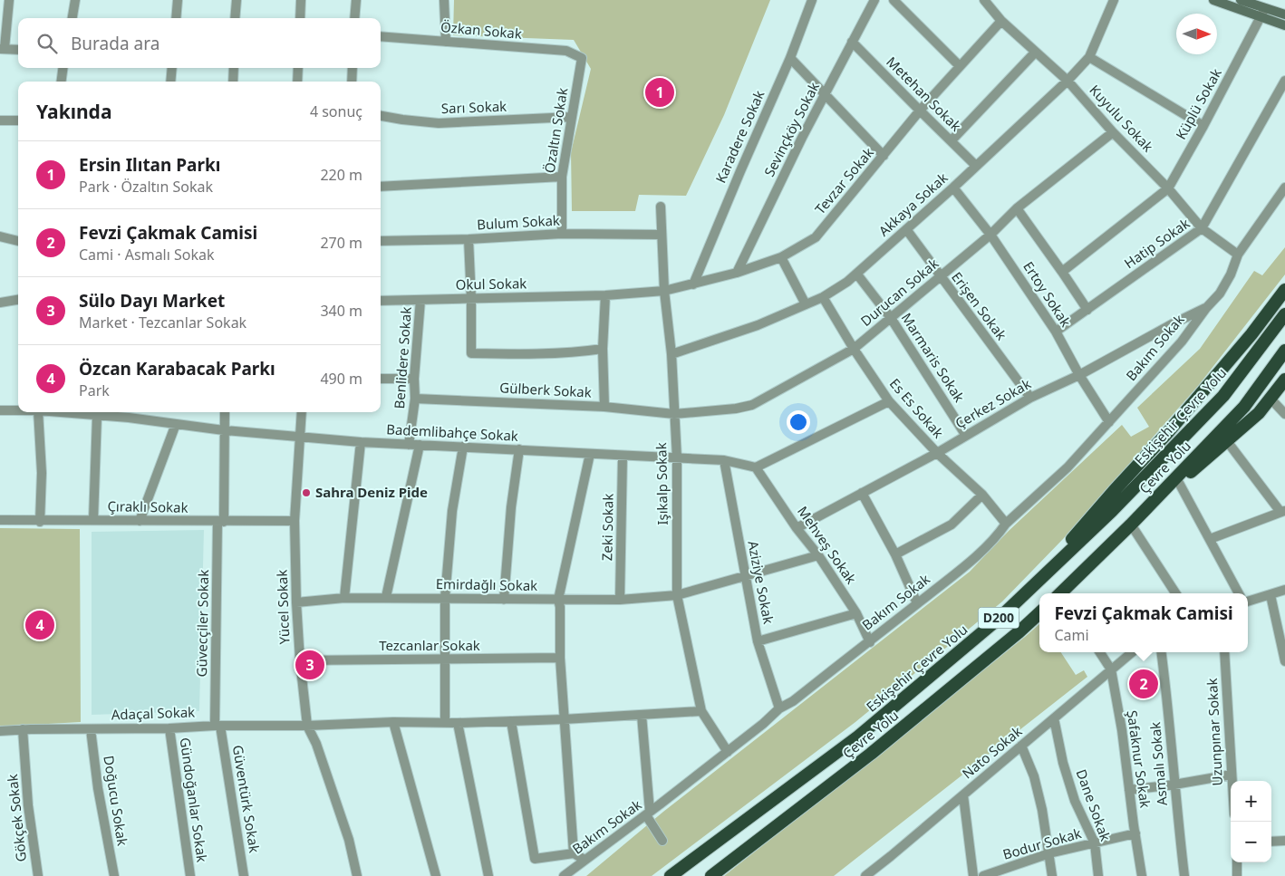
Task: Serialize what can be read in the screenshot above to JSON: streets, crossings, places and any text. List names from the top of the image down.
{
  "streets": {
    "highway": ["Eskişehir Çevre Yolu", "Çevre Yolu", "D200"],
    "street": [
      "Özkan Sokak",
      "Metehan Sokak",
      "Küplü Sokak",
      "Sarı Sokak",
      "Kuyulu Sokak",
      "Sevinçköy Sokak",
      "Özaltın Sokak",
      "Karadere Sokak",
      "Tevzar Sokak",
      "Akkaya Sokak",
      "Bulum Sokak",
      "Hatip Sokak",
      "Okul Sokak",
      "Durucan Sokak",
      "Ertoy Sokak",
      "Erişen Sokak",
      "Bakım Sokak",
      "Benlidere Sokak",
      "Marmaris Sokak",
      "Gülberk Sokak",
      "Çerkez Sokak",
      "Es Es Sokak",
      "Bademlibahçe Sokak",
      "Işıkalp Sokak",
      "Çıraklı Sokak",
      "Zeki Sokak",
      "Mehveş Sokak",
      "Aziziye Sokak",
      "Emirdağlı Sokak",
      "Yücel Sokak",
      "Güvecçiler Sokak",
      "Tezcanlar Sokak",
      "Adaçal Sokak",
      "Uzunpınar Sokak",
      "Nato Sokak",
      "Şafaknur Sokak",
      "Asmalı Sokak",
      "Güventürk Sokak",
      "Gündoğanlar Sokak",
      "Doğucu Sokak",
      "Dane Sokak",
      "Gökçek Sokak",
      "Bodur Sokak"
    ]
  },
  "crossings": [
    ["Özkan Sokak", "Özaltın Sokak"],
    ["Metehan Sokak", "Sevinçköy Sokak"],
    ["Metehan Sokak", "Tevzar Sokak"],
    ["Metehan Sokak", "Akkaya Sokak"],
    ["Küplü Sokak", "Kuyulu Sokak"],
    ["Sarı Sokak", "Özaltın Sokak"],
    ["Kuyulu Sokak", "Tevzar Sokak"],
    ["Kuyulu Sokak", "Akkaya Sokak"],
    ["Kuyulu Sokak", "Hatip Sokak"],
    ["Kuyulu Sokak", "Durucan Sokak"],
    ["Kuyulu Sokak", "Bakım Sokak"],
    ["Sevinçköy Sokak", "Tevzar Sokak"],
    ["Özaltın Sokak", "Bulum Sokak"],
    ["Karadere Sokak", "Tevzar Sokak"],
    ["Tevzar Sokak", "Okul Sokak"],
    ["Tevzar Sokak", "Işıkalp Sokak"],
    ["Akkaya Sokak", "Ertoy Sokak"],
    ["Akkaya Sokak", "Erişen Sokak"],
    ["Akkaya Sokak", "Marmaris Sokak"],
    ["Akkaya Sokak", "Es Es Sokak"],
    ["Akkaya Sokak", "Işıkalp Sokak"],
    ["Bulum Sokak", "Işıkalp Sokak"],
    ["Hatip Sokak", "Ertoy Sokak"],
    ["Okul Sokak", "Benlidere Sokak"],
    ["Okul Sokak", "Işıkalp Sokak"],
    ["Durucan Sokak", "Ertoy Sokak"],
    ["Durucan Sokak", "Erişen Sokak"],
    ["Durucan Sokak", "Marmaris Sokak"],
    ["Durucan Sokak", "Gülberk Sokak"],
    ["Durucan Sokak", "Es Es Sokak"],
    ["Durucan Sokak", "Işıkalp Sokak"],
    ["Ertoy Sokak", "Bakım Sokak"],
    ["Ertoy Sokak", "Çerkez Sokak"],
    ["Erişen Sokak", "Çerkez Sokak"],
    ["Bakım Sokak", "Çerkez Sokak"],
    ["Bakım Sokak", "Es Es Sokak"],
    ["Bakım Sokak", "Işıkalp Sokak"],
    ["Bakım Sokak", "Mehveş Sokak"],
    ["Bakım Sokak", "Aziziye Sokak"],
    ["Benlidere Sokak", "Gülberk Sokak"],
    ["Benlidere Sokak", "Bademlibahçe Sokak"],
    ["Marmaris Sokak", "Çerkez Sokak"],
    ["Gülberk Sokak", "Işıkalp Sokak"],
    ["Çerkez Sokak", "Es Es Sokak"],
    ["Çerkez Sokak", "Mehveş Sokak"],
    ["Bademlibahçe Sokak", "Işıkalp Sokak"],
    ["Bademlibahçe Sokak", "Zeki Sokak"],
    ["Bademlibahçe Sokak", "Mehveş Sokak"],
    ["Bademlibahçe Sokak", "Aziziye Sokak"],
    ["Bademlibahçe Sokak", "Yücel Sokak"],
    ["Bademlibahçe Sokak", "Güvecçiler Sokak"],
    ["Işıkalp Sokak", "Emirdağlı Sokak"],
    ["Işıkalp Sokak", "Adaçal Sokak"],
    ["Çıraklı Sokak", "Yücel Sokak"],
    ["Çıraklı Sokak", "Güvecçiler Sokak"],
    ["Zeki Sokak", "Emirdağlı Sokak"],
    ["Mehveş Sokak", "Emirdağlı Sokak"],
    ["Aziziye Sokak", "Emirdağlı Sokak"],
    ["Emirdağlı Sokak", "Yücel Sokak"],
    ["Yücel Sokak", "Tezcanlar Sokak"],
    ["Yücel Sokak", "Adaçal Sokak"],
    ["Güvecçiler Sokak", "Adaçal Sokak"],
    ["Güvecçiler Sokak", "Güventürk Sokak"],
    ["Adaçal Sokak", "Güventürk Sokak"],
    ["Adaçal Sokak", "Gündoğanlar Sokak"],
    ["Adaçal Sokak", "Doğucu Sokak"],
    ["Adaçal Sokak", "Gökçek Sokak"],
    ["Nato Sokak", "Şafaknur Sokak"],
    ["Nato Sokak", "Dane Sokak"],
    ["Şafaknur Sokak", "Bodur Sokak"],
    ["Dane Sokak", "Bodur Sokak"]
  ],
  "places": ["Sahra Deniz Pide"],
  "north": "right",
  "page": {
    "search": "Burada ara",
    "pins": [
      "1",
      "4",
      "3",
      "2"
    ],
    "heading": ["Yakında", "4 sonuç"],
    "list": [
      {
        "mark": "1",
        "name": "Ersin Ilıtan Parkı",
        "note": "Park · Özaltın Sokak",
        "value": "220 m"
      },
      {
        "mark": "2",
        "name": "Fevzi Çakmak Camisi",
        "note": "Cami · Asmalı Sokak",
        "value": "270 m"
      },
      {
        "mark": "3",
        "name": "Sülo Dayı Market",
        "note": "Market · Tezcanlar Sokak",
        "value": "340 m"
      },
      {
        "mark": "4",
        "name": "Özcan Karabacak Parkı",
        "note": "Park",
        "value": "490 m"
      }
    ],
    "popup": ["Fevzi Çakmak Camisi", "Cami"],
    "map_buttons": ["+", "−"]
  }
}
